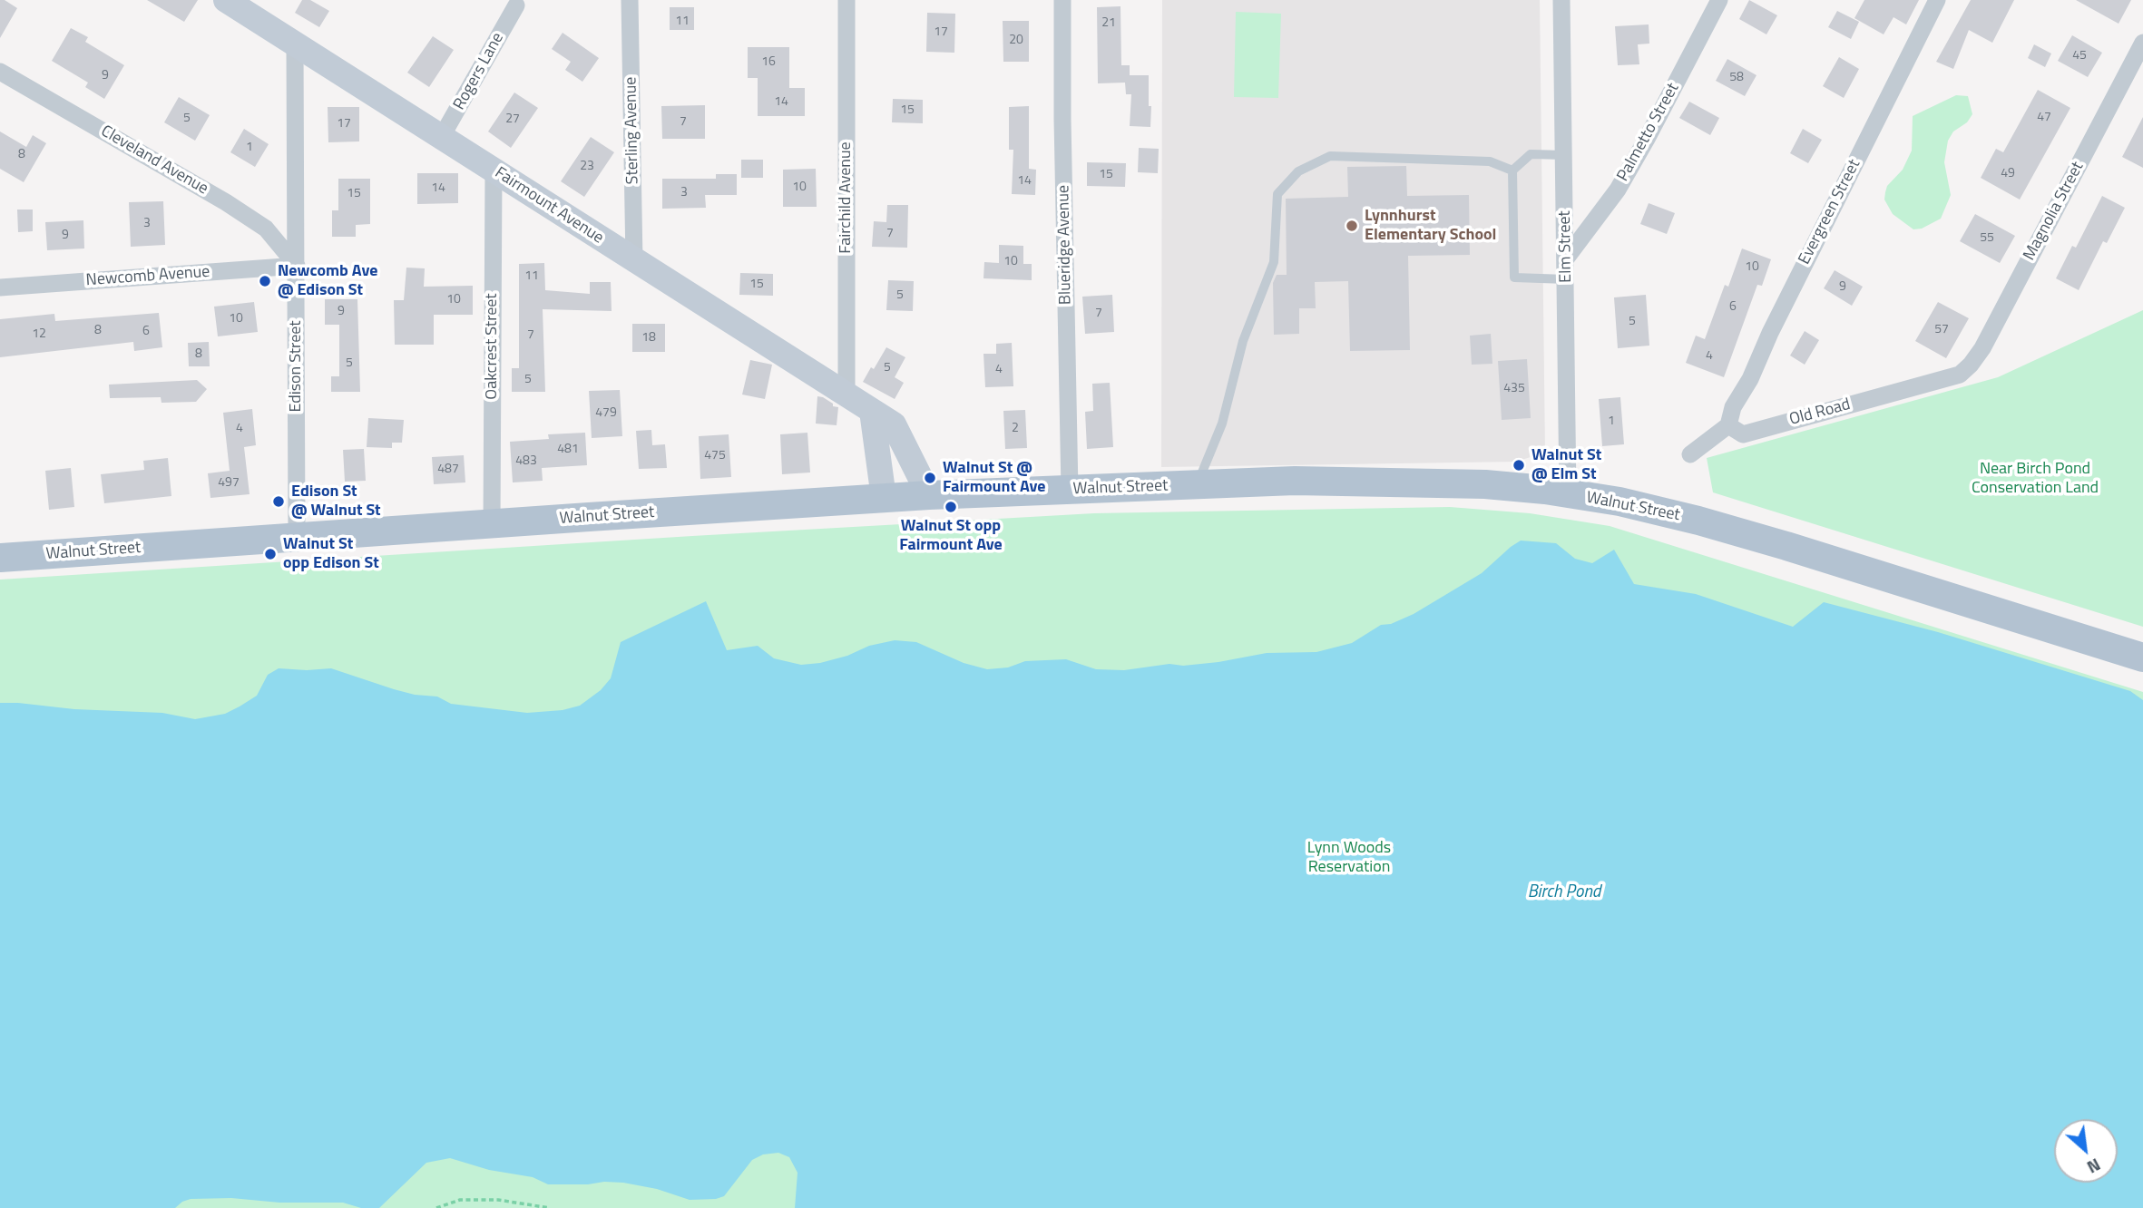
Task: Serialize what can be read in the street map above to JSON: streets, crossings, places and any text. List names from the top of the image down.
{
  "streets": {
    "main road": ["Walnut Street"],
    "street": [
      "Rogers Lane",
      "Sterling Avenue",
      "Palmetto Street",
      "Cleveland Avenue",
      "Fairchild Avenue",
      "Fairmount Avenue",
      "Magnolia Street",
      "Evergreen Street",
      "Blueridge Avenue",
      "Elm Street",
      "Newcomb Avenue",
      "Oakcrest Street",
      "Edison Street",
      "Old Road"
    ]
  },
  "crossings": [
    ["Rogers Lane", "Fairmount Avenue"],
    ["Sterling Avenue", "Fairmount Avenue"],
    ["Palmetto Street", "Elm Street"],
    ["Cleveland Avenue", "Newcomb Avenue"],
    ["Cleveland Avenue", "Edison Street"],
    ["Fairchild Avenue", "Fairmount Avenue"],
    ["Fairmount Avenue", "Oakcrest Street"],
    ["Fairmount Avenue", "Edison Street"],
    ["Fairmount Avenue", "Walnut Street"],
    ["Magnolia Street", "Old Road"],
    ["Evergreen Street", "Old Road"],
    ["Blueridge Avenue", "Walnut Street"],
    ["Elm Street", "Walnut Street"],
    ["Newcomb Avenue", "Edison Street"],
    ["Oakcrest Street", "Walnut Street"],
    ["Edison Street", "Walnut Street"]
  ],
  "water": ["Birch Pond"],
  "parks": ["Near Birch Pond Conservation Land", "Lynn Woods Reservation"],
  "places": [
    "Lynnhurst Elementary School",
    "Newcomb Ave @ Edison St",
    "Walnut St @ Elm St",
    "Walnut St @ Fairmount Ave",
    "Edison St @ Walnut St",
    "Walnut St opp Fairmount Ave",
    "Walnut St opp Edison St"
  ],
  "house_numbers": [
    "11",
    "21",
    "17",
    "20",
    "45",
    "16",
    "9",
    "58",
    "14",
    "15",
    "47",
    "5",
    "27",
    "7",
    "17",
    "1",
    "8",
    "23",
    "49",
    "15",
    "14",
    "10",
    "14",
    "3",
    "15",
    "3",
    "7",
    "9",
    "55",
    "10",
    "10",
    "11",
    "15",
    "9",
    "5",
    "10",
    "6",
    "9",
    "7",
    "10",
    "5",
    "57",
    "8",
    "6",
    "12",
    "7",
    "18",
    "8",
    "4",
    "5",
    "5",
    "4",
    "5",
    "435",
    "479",
    "1",
    "4",
    "2",
    "481",
    "475",
    "483",
    "487",
    "497"
  ],
  "north": "bottom right"
}
